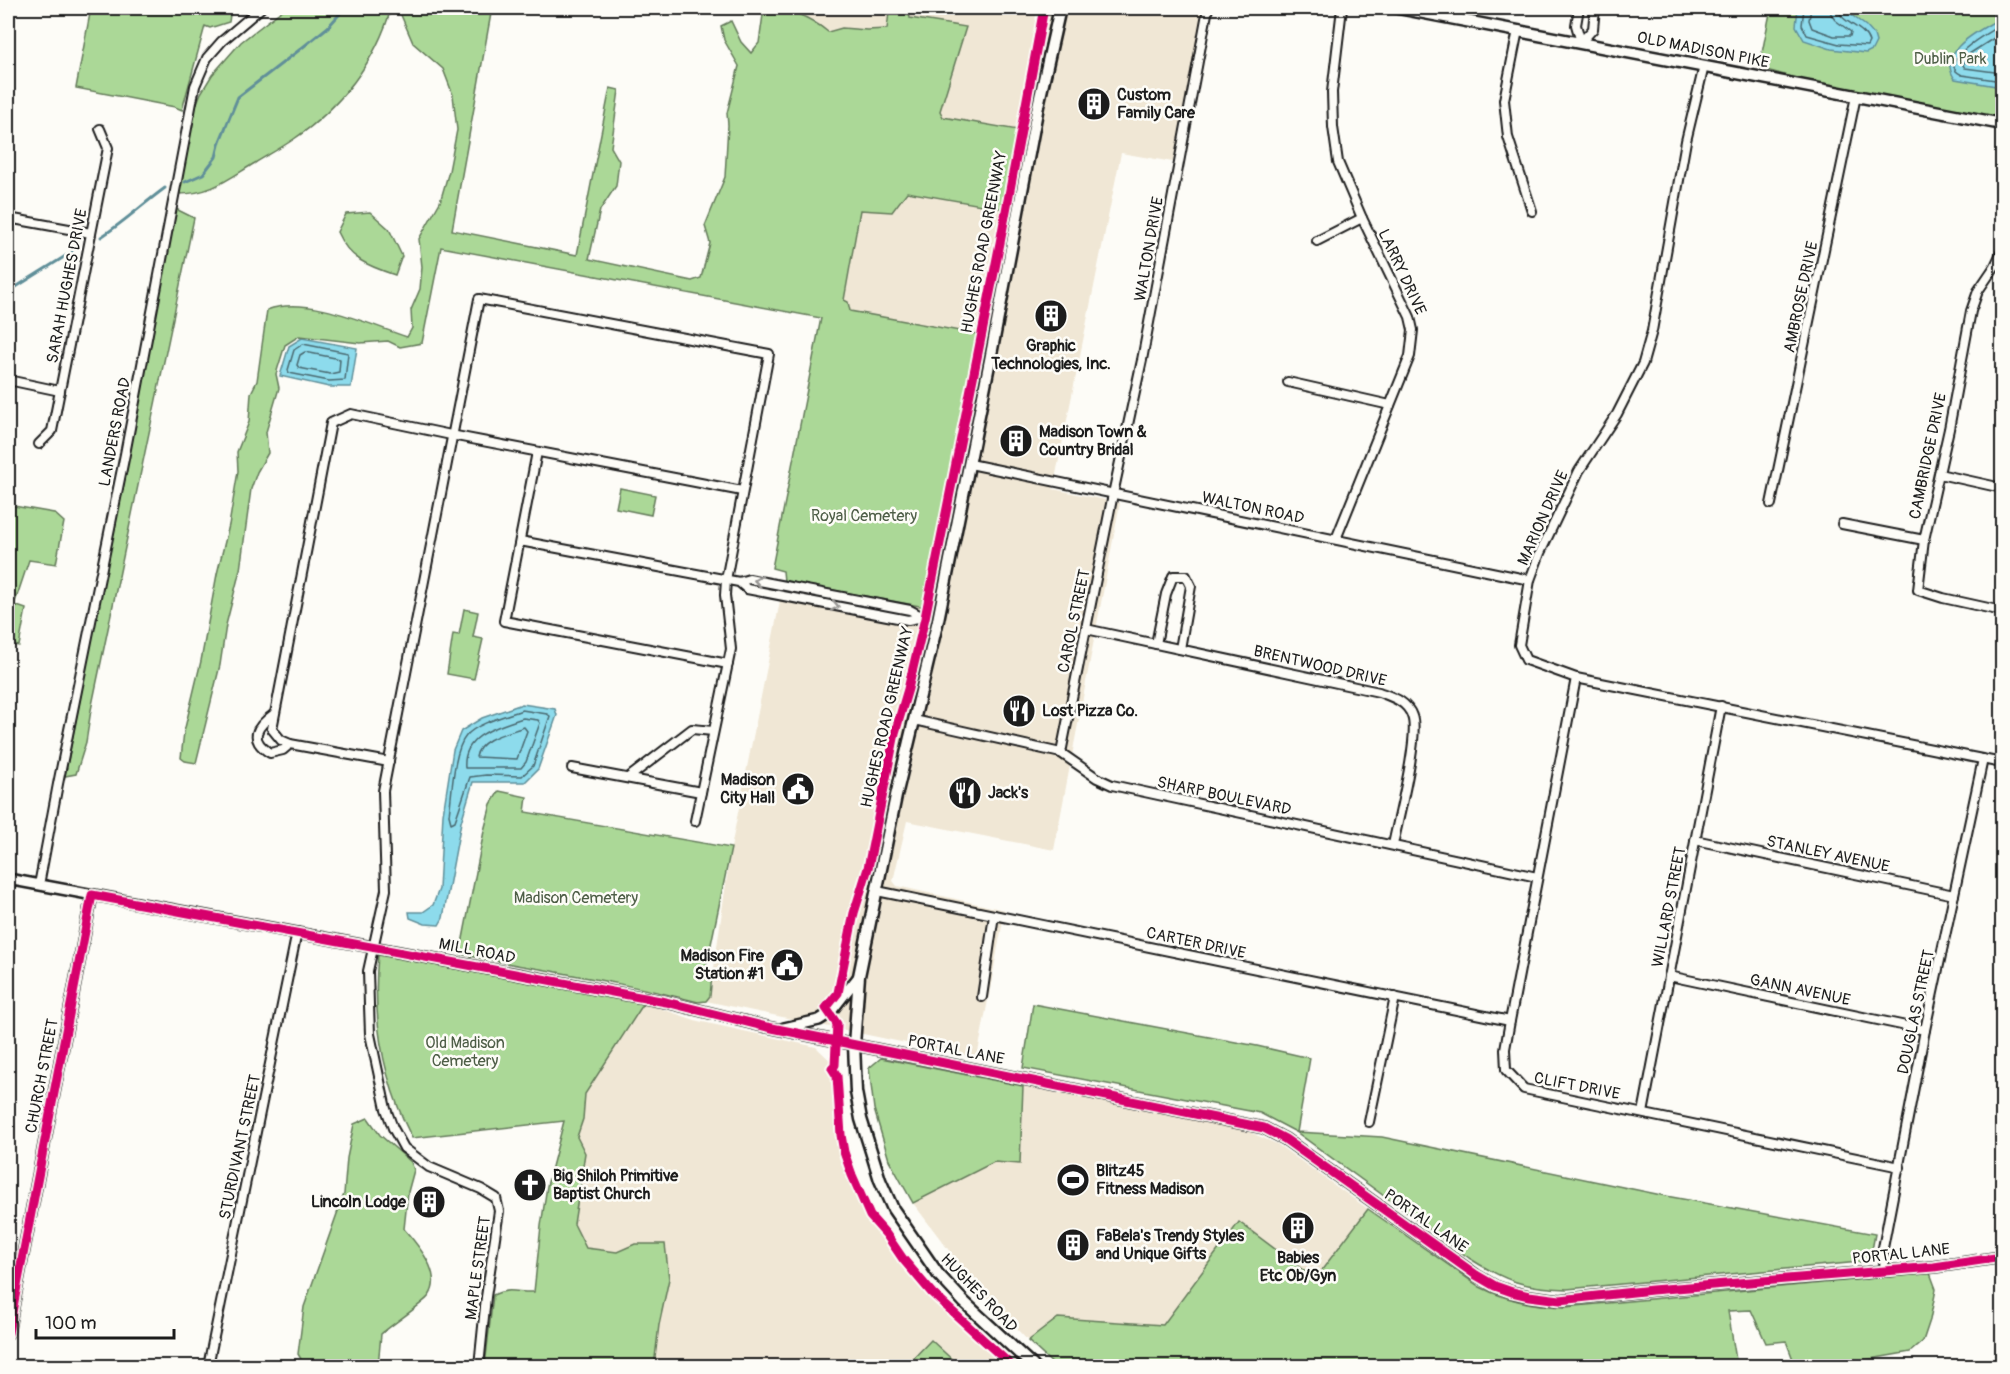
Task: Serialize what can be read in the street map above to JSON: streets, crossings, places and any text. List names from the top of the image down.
{
  "streets": {
    "main road": ["OLD MADISON PIKE", "HUGHES ROAD"],
    "street": [
      "WALTON DRIVE",
      "LARRY DRIVE",
      "SARAH HUGHES DRIVE",
      "AMBROSE DRIVE",
      "LANDERS ROAD",
      "CAMBRIDGE DRIVE",
      "WALTON ROAD",
      "MARION DRIVE",
      "CAROL STREET",
      "BRENTWOOD DRIVE",
      "SHARP BOULEVARD",
      "STANLEY AVENUE",
      "WILLARD STREET",
      "CARTER DRIVE",
      "MILL ROAD",
      "GANN AVENUE",
      "DOUGLAS STREET",
      "PORTAL LANE",
      "CHURCH STREET",
      "CLIFT DRIVE",
      "STURDIVANT STREET",
      "MAPLE STREET"
    ],
    "cycle path": ["HUGHES ROAD GREENWAY"]
  },
  "crossings": [
    ["OLD MADISON PIKE", "AMBROSE DRIVE"],
    ["OLD MADISON PIKE", "MARION DRIVE"],
    ["WALTON DRIVE", "WALTON ROAD"],
    ["WALTON DRIVE", "CAROL STREET"],
    ["LARRY DRIVE", "WALTON ROAD"],
    ["LANDERS ROAD", "MILL ROAD"],
    ["WALTON ROAD", "MARION DRIVE"],
    ["WALTON ROAD", "CAROL STREET"],
    ["WALTON ROAD", "HUGHES ROAD"],
    ["MARION DRIVE", "WILLARD STREET"],
    ["MARION DRIVE", "DOUGLAS STREET"],
    ["MARION DRIVE", "CLIFT DRIVE"],
    ["CAROL STREET", "BRENTWOOD DRIVE"],
    ["CAROL STREET", "SHARP BOULEVARD"],
    ["BRENTWOOD DRIVE", "SHARP BOULEVARD"],
    ["SHARP BOULEVARD", "CLIFT DRIVE"],
    ["SHARP BOULEVARD", "HUGHES ROAD"],
    ["STANLEY AVENUE", "WILLARD STREET"],
    ["STANLEY AVENUE", "DOUGLAS STREET"],
    ["WILLARD STREET", "GANN AVENUE"],
    ["WILLARD STREET", "CLIFT DRIVE"],
    ["CARTER DRIVE", "CLIFT DRIVE"],
    ["CARTER DRIVE", "HUGHES ROAD"],
    ["MILL ROAD", "PORTAL LANE"],
    ["MILL ROAD", "CHURCH STREET"],
    ["MILL ROAD", "STURDIVANT STREET"],
    ["MILL ROAD", "MAPLE STREET"],
    ["MILL ROAD", "HUGHES ROAD"],
    ["GANN AVENUE", "DOUGLAS STREET"],
    ["DOUGLAS STREET", "PORTAL LANE"],
    ["DOUGLAS STREET", "CLIFT DRIVE"],
    ["PORTAL LANE", "HUGHES ROAD"]
  ],
  "parks": [
    "Dublin Park",
    "Royal Cemetery",
    "Madison Cemetery",
    "Old Madison Cemetery"
  ],
  "places": {
    "building": [
      "Custom Family Care",
      "Graphic Technologies, Inc.",
      "Madison Town & Country Bridal",
      "Lincoln Lodge",
      "Babies Etc Ob/Gyn",
      "FaBela's Trendy Styles and Unique Gifts"
    ],
    "restaurant": ["Lost Pizza Co.", "Jack's"],
    "public building": ["Madison City Hall", "Madison Fire Station #1"],
    "sports": ["Blitz45 Fitness Madison"],
    "church": ["Big Shiloh Primitive Baptist Church"]
  },
  "scale_bar": "100 m"
}
